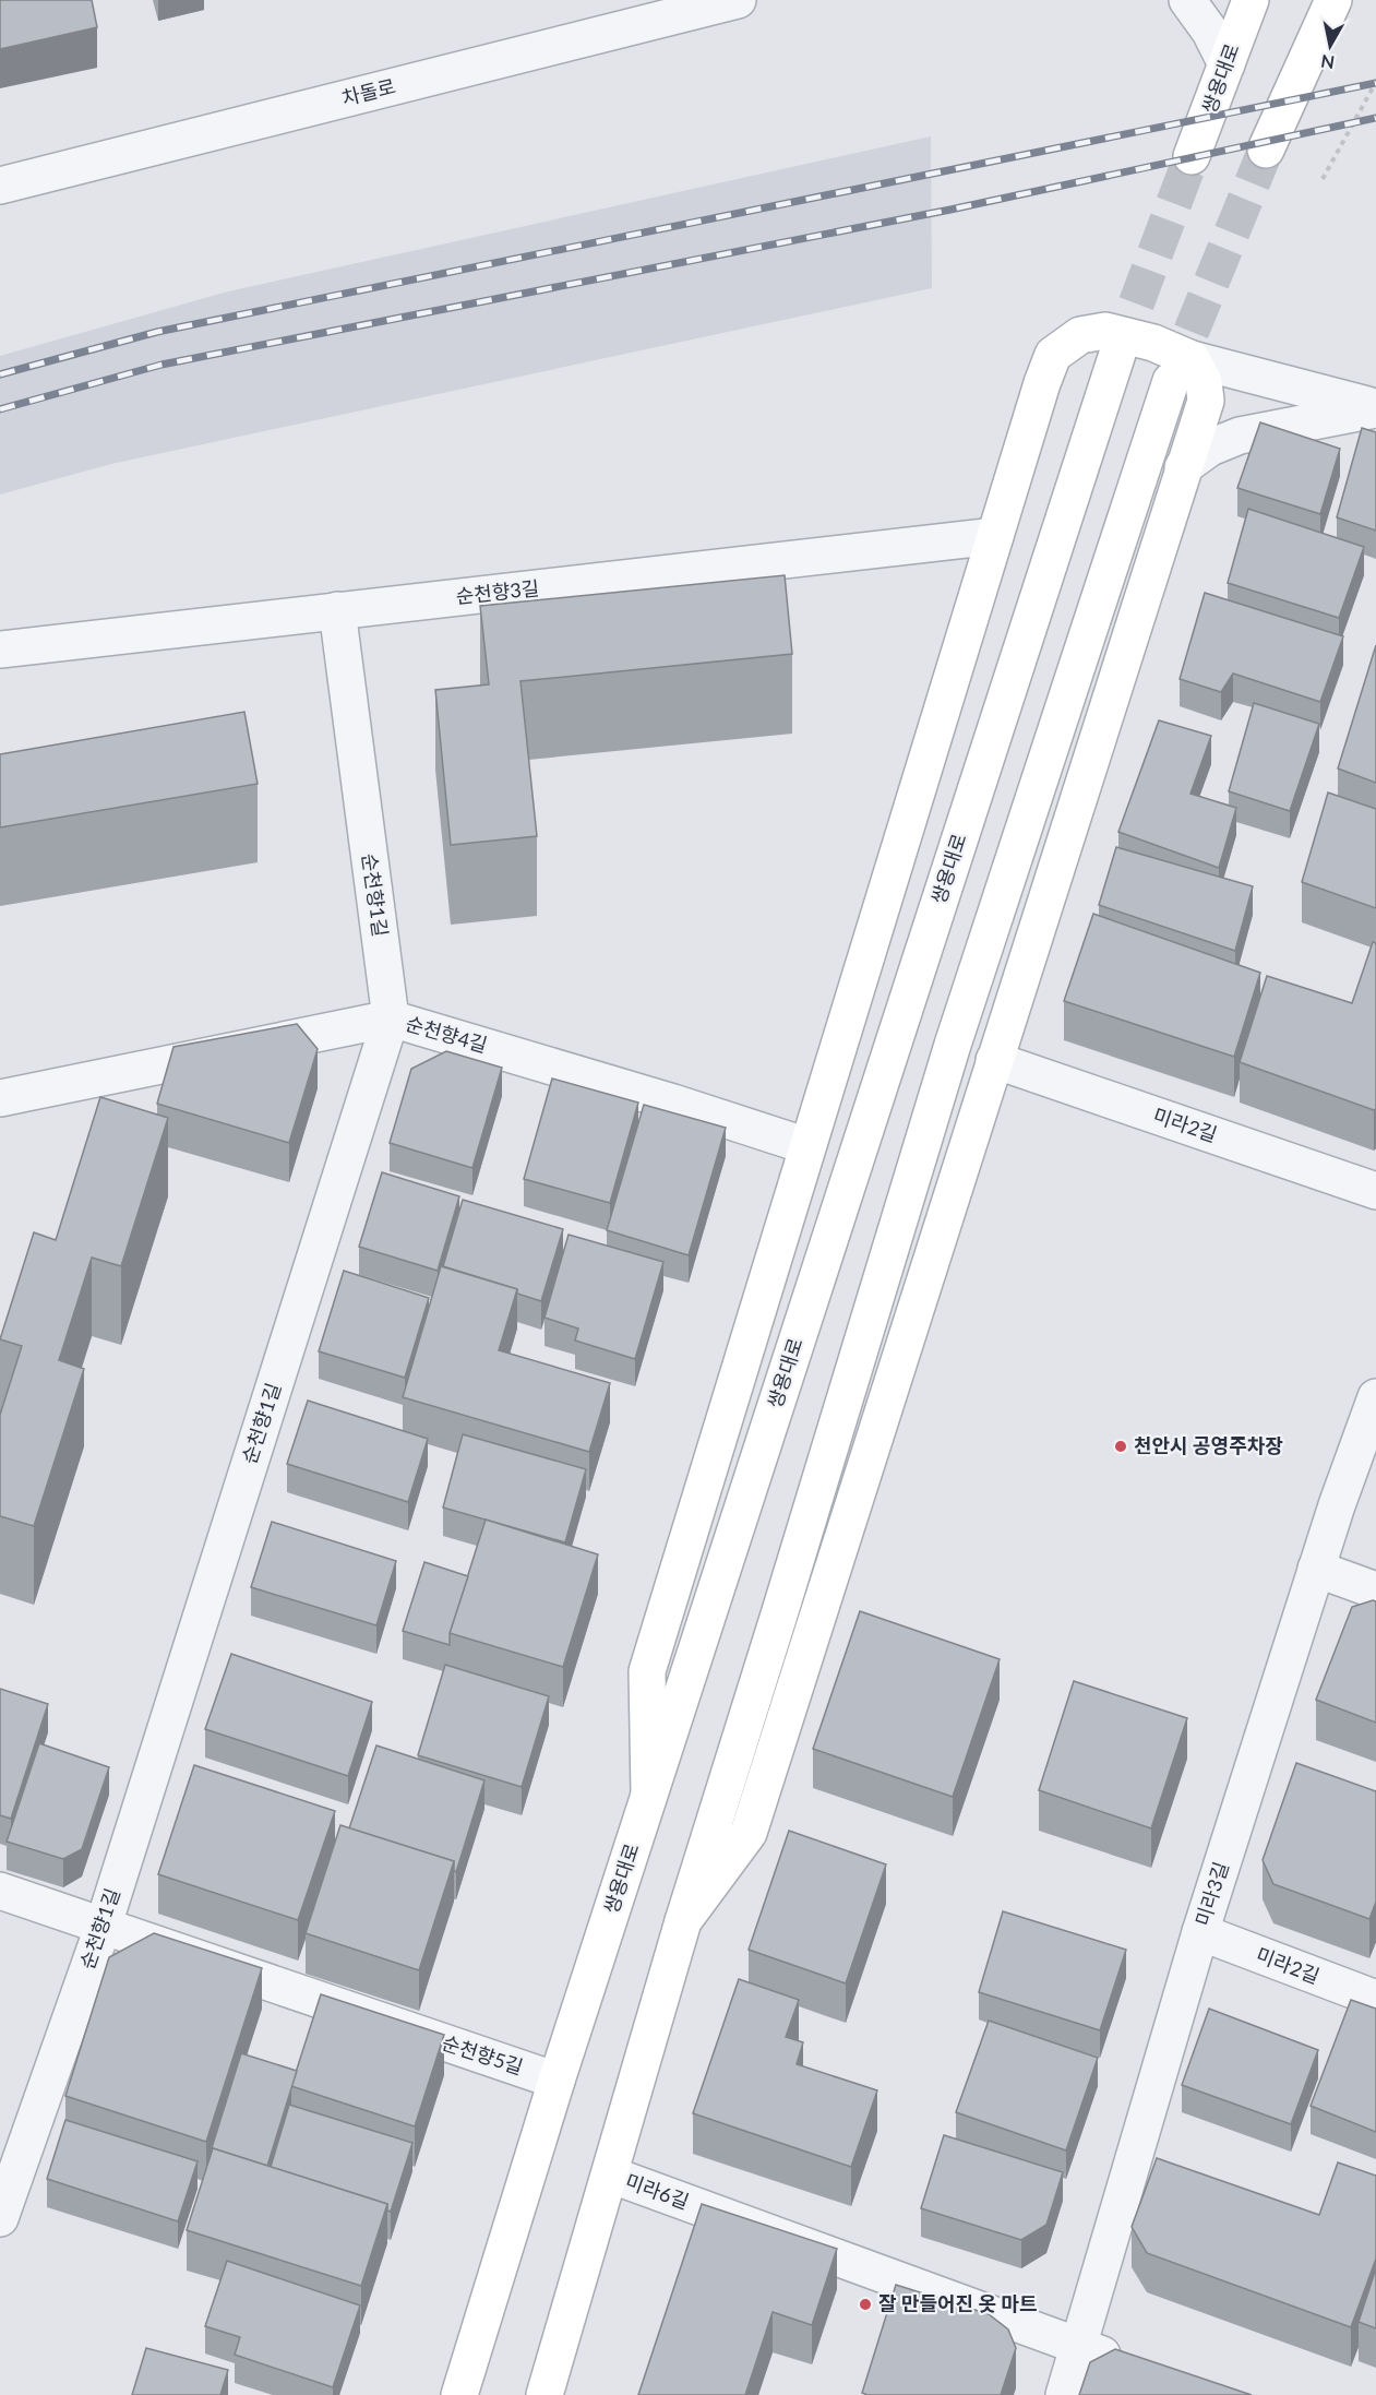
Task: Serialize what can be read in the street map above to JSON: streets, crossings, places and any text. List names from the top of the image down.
{
  "streets": {
    "main road": ["쌍용대로"],
    "street": [
      "차돌로",
      "순천향3길",
      "순천향1길",
      "순천향4길",
      "미라2길",
      "미라3길",
      "순천향5길",
      "미라6길"
    ]
  },
  "crossings": [
    ["쌍용대로", "순천향5길"],
    ["순천향3길", "순천향1길"],
    ["순천향1길", "순천향4길"],
    ["순천향1길", "순천향5길"],
    ["미라2길", "미라3길"],
    ["미라3길", "미라6길"]
  ],
  "places": ["천안시 공영주차장", "잘 만들어진 옷 마트"],
  "north": "bottom"
}
